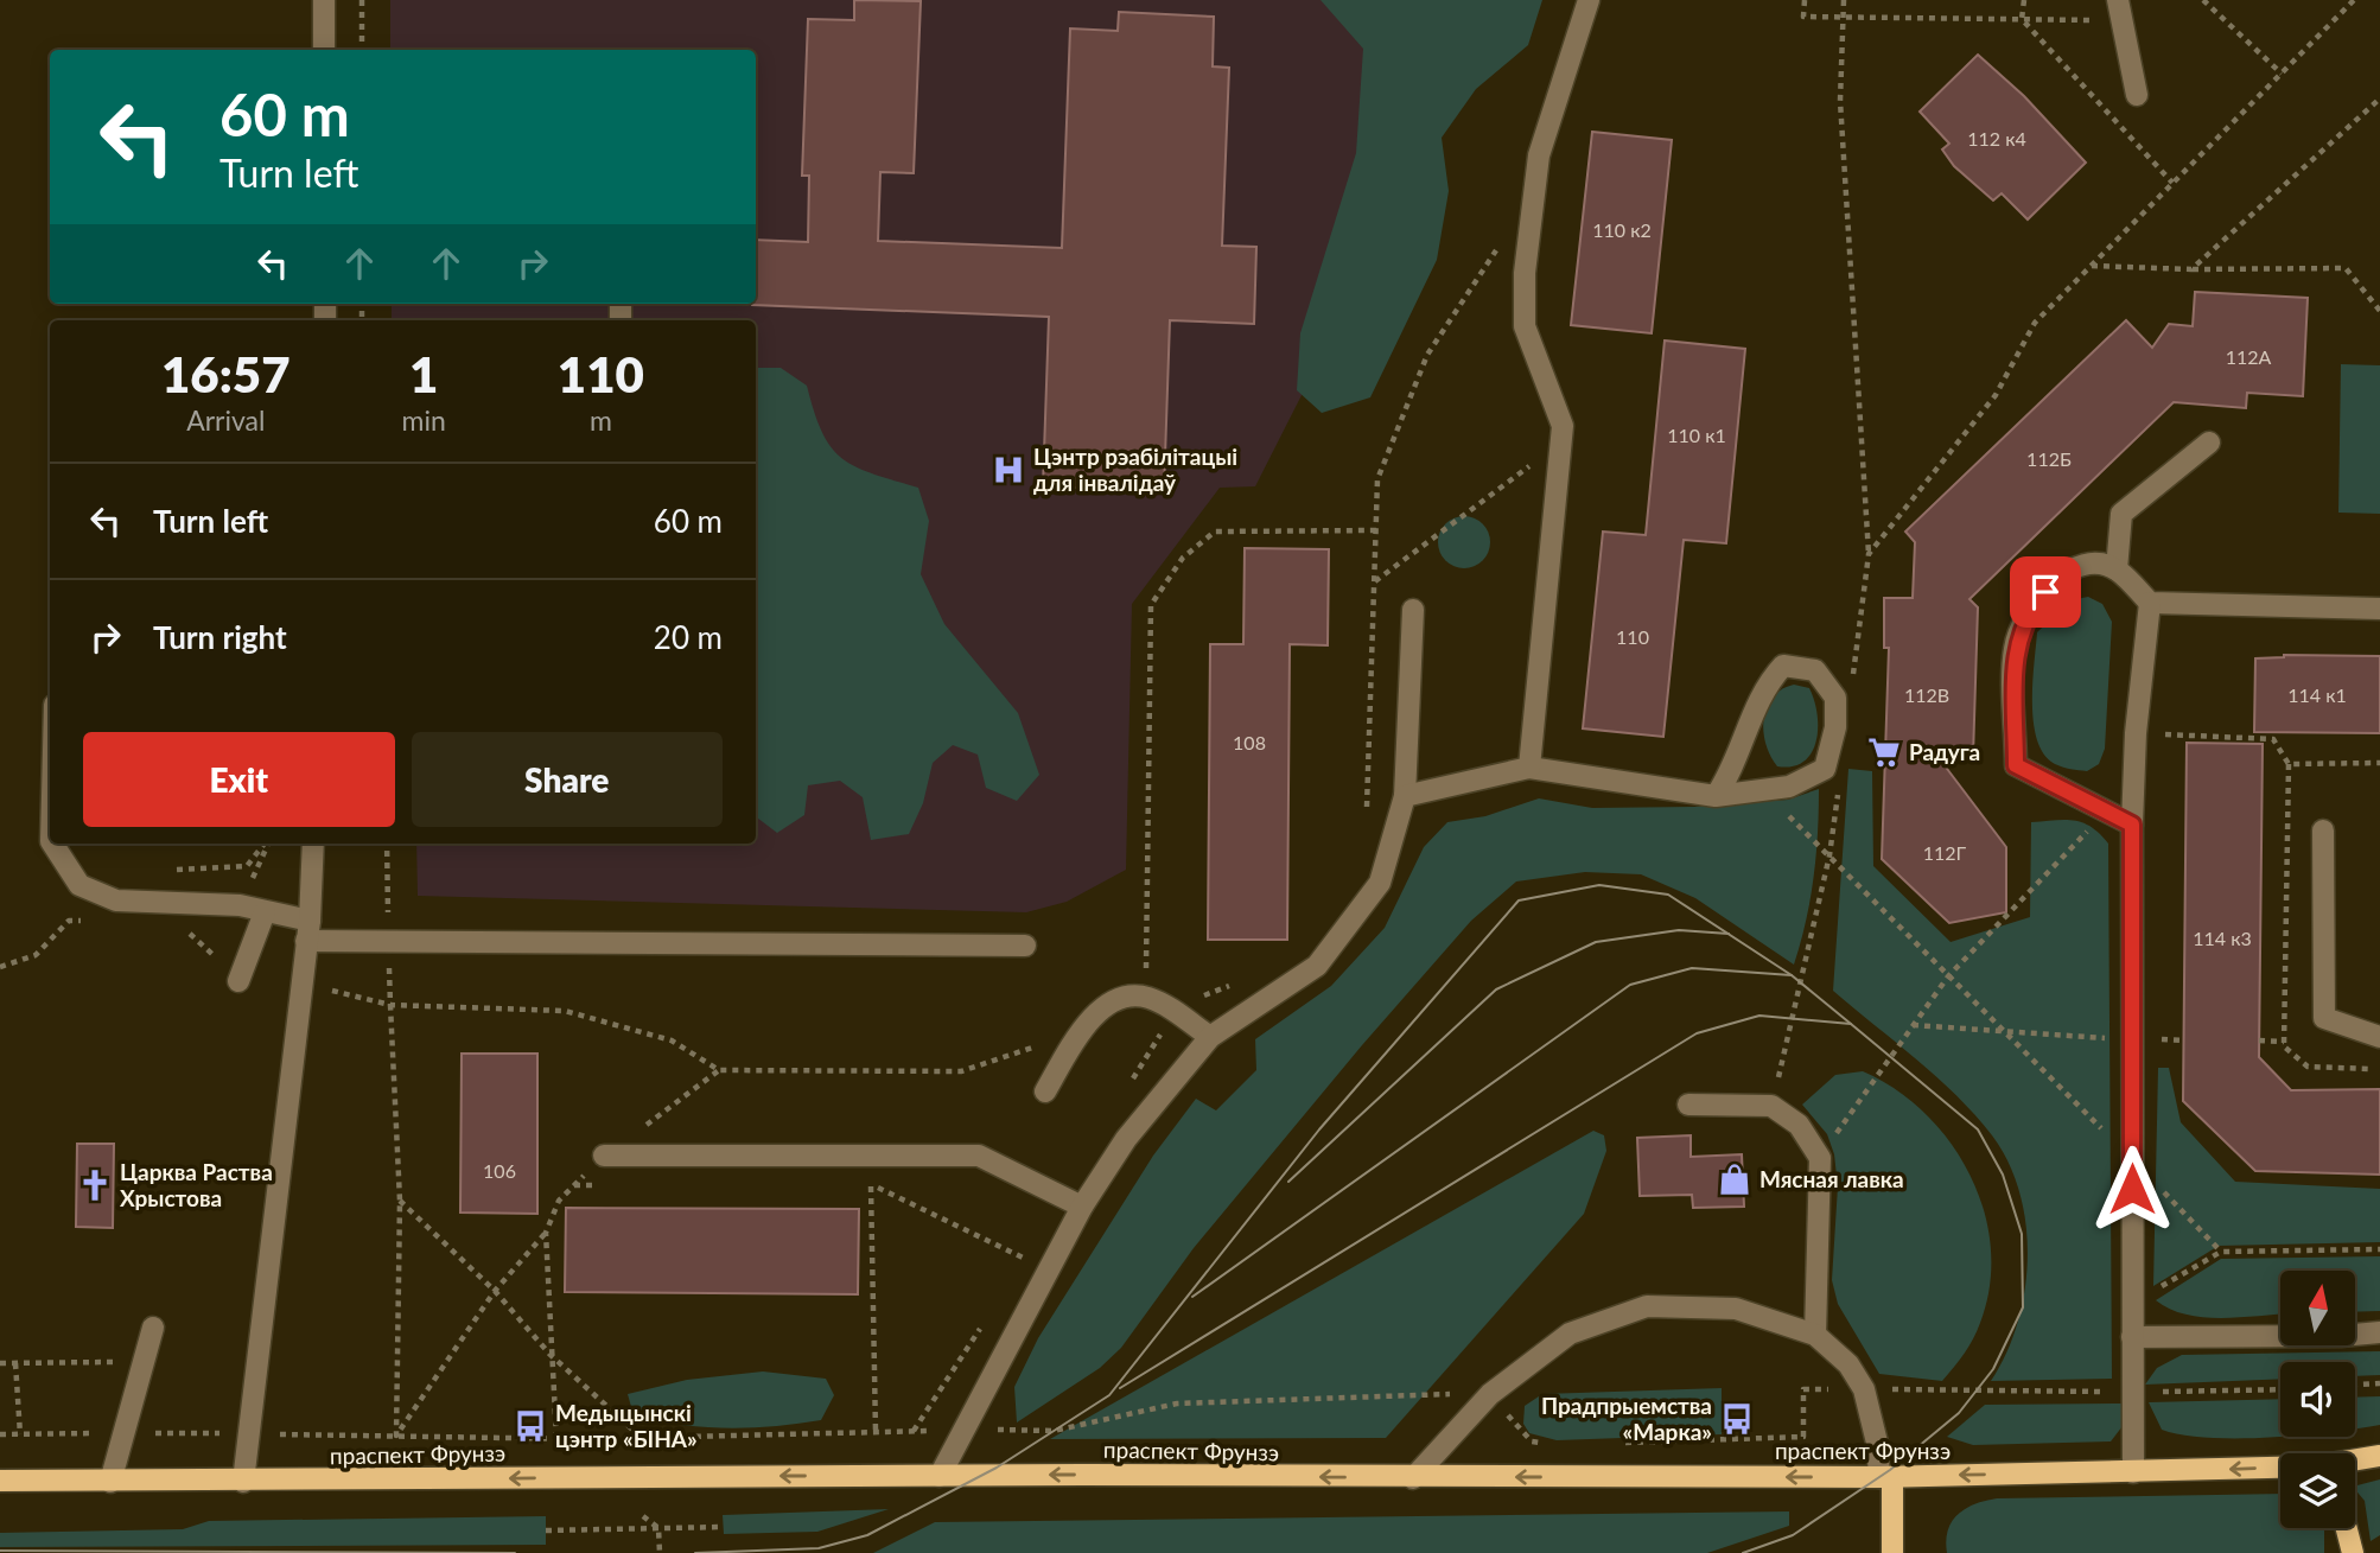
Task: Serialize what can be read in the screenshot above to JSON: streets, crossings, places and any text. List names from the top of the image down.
{
  "streets": {
    "main road": ["праспект Фрунзэ"]
  },
  "one_way": ["праспект Фрунзэ"],
  "places": {
    "hospital": ["Цэнтр рэабілітацыі для інвалідаў"],
    "supermarket": ["Радуга"],
    "shop": ["Мясная лавка"],
    "church": ["Царква Раства Хрыстова"],
    "bus stop": ["Прадпрыемства «Марка»", "Медыцынскі цэнтр «БІНА»"]
  },
  "house_numbers": [
    "112 к4",
    "110 к2",
    "112А",
    "110 к1",
    "112Б",
    "110",
    "112В",
    "114 к1",
    "108",
    "112Г",
    "114 к3",
    "106"
  ],
  "north": "top",
  "page": {
    "turn": ["60 m", "Turn left"],
    "eta": [
      "16:57",
      "Arrival",
      "1",
      "min",
      "110",
      "m"
    ],
    "list": [
      {
        "name": "Turn left",
        "value": "60 m"
      },
      {
        "name": "Turn right",
        "value": "20 m"
      }
    ],
    "buttons": ["Exit", "Share"]
  }
}
